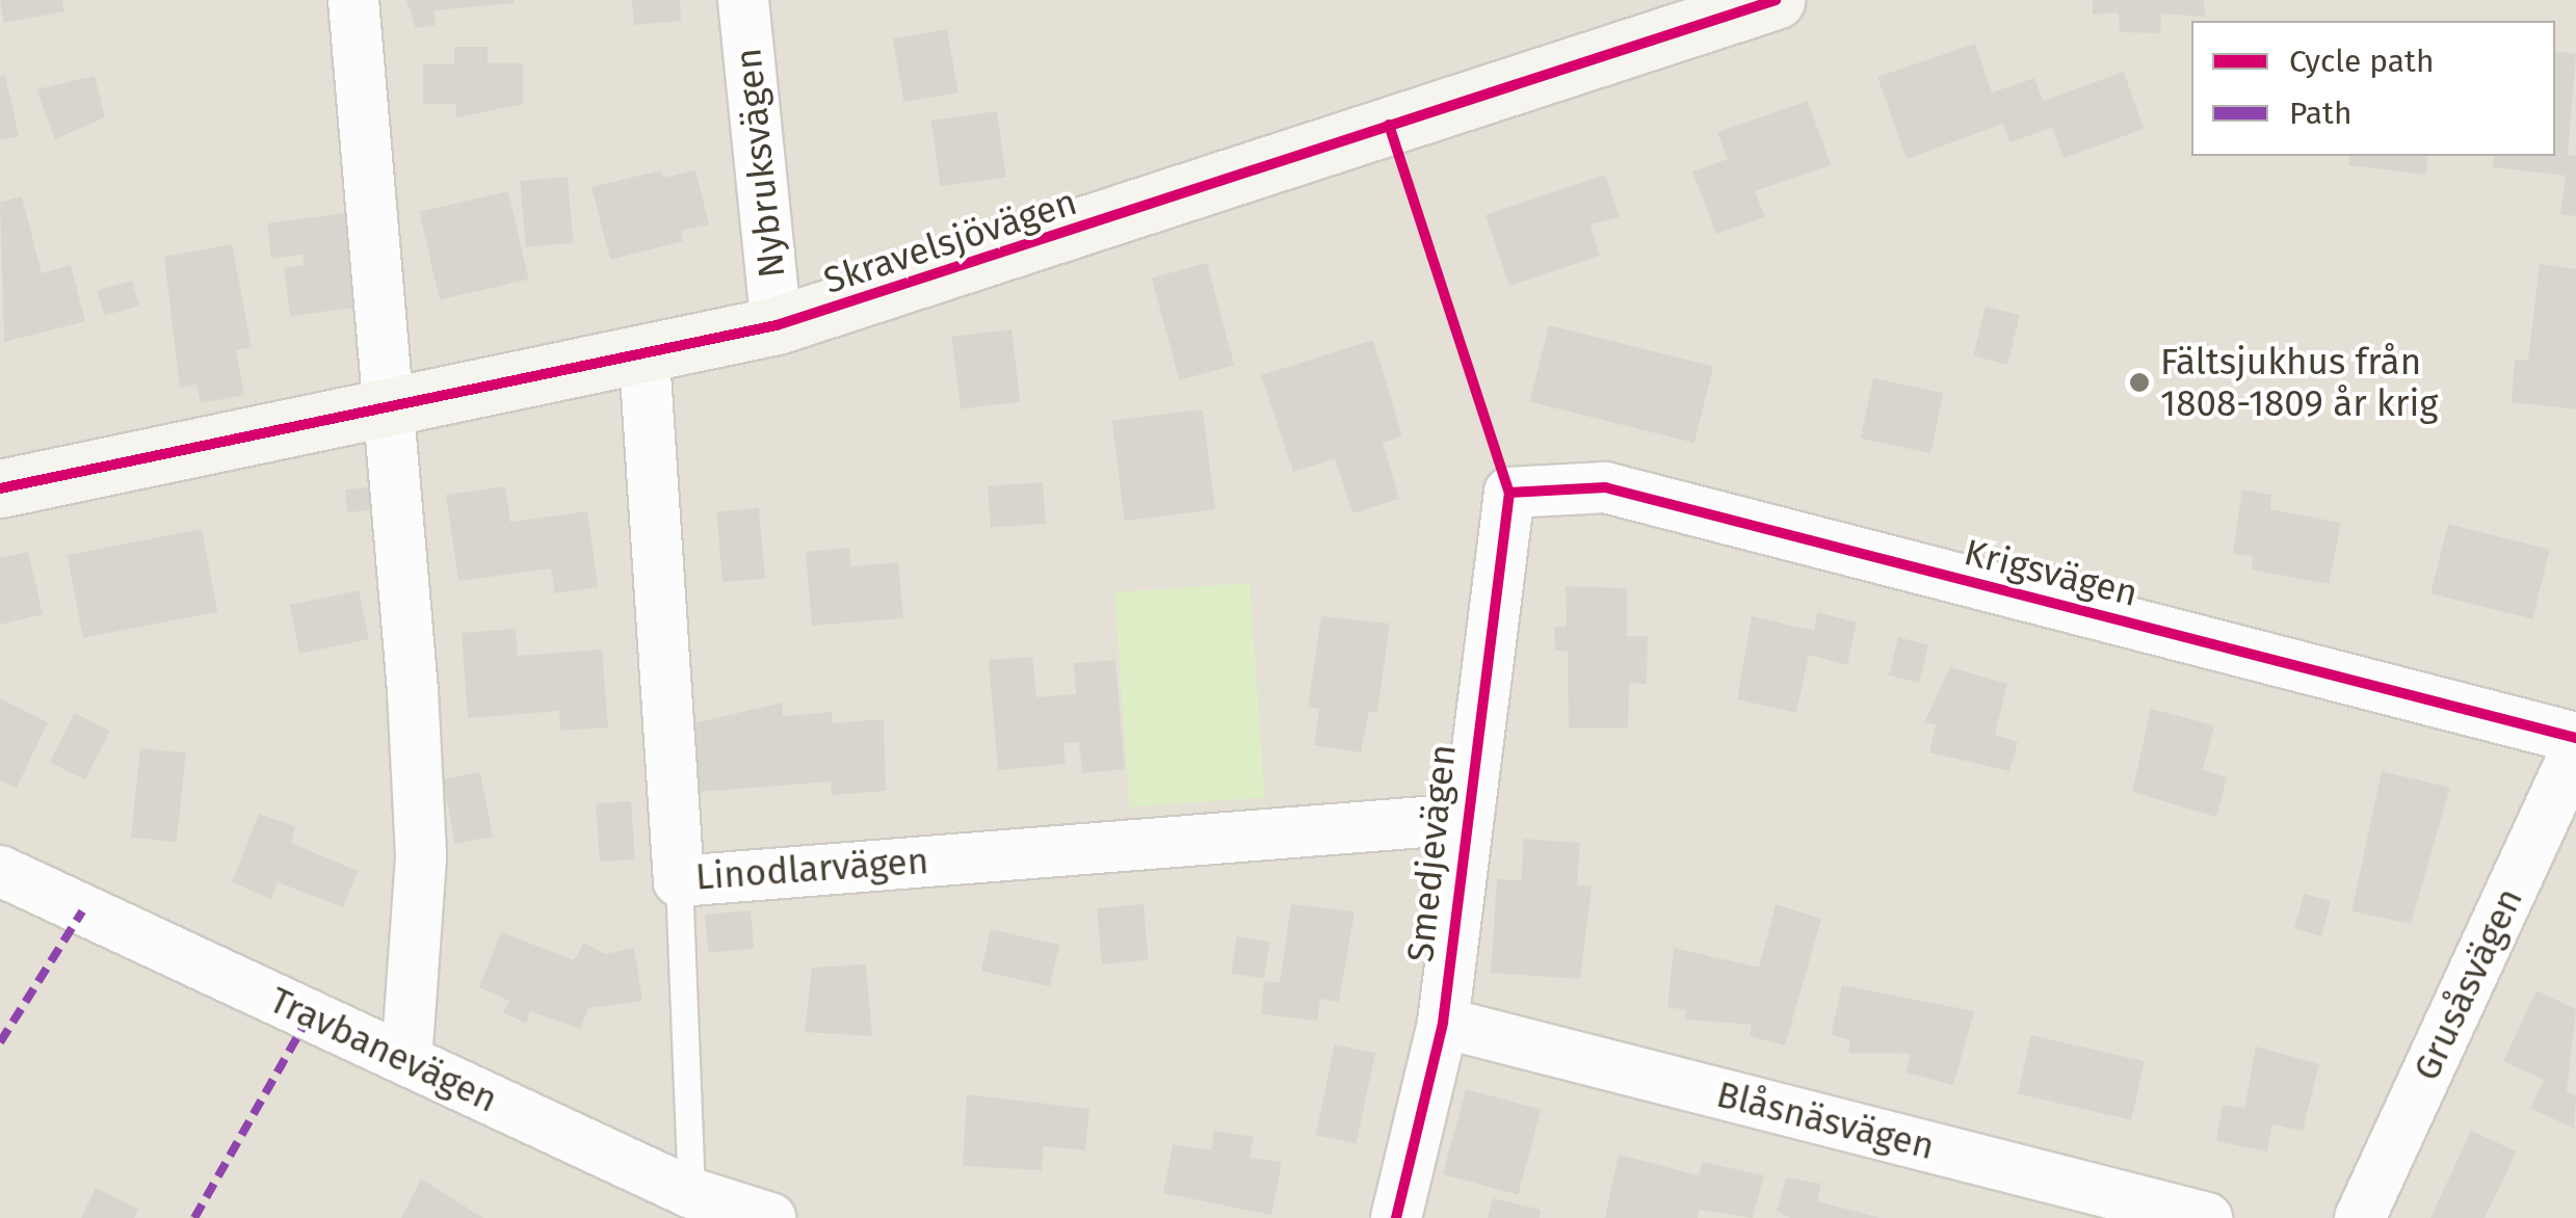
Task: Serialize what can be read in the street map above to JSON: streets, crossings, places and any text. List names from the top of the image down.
{
  "streets": {
    "street": [
      "Nybruksvägen",
      "Skravelsjövägen",
      "Krigsvägen",
      "Smedjevägen",
      "Linodlarvägen",
      "Grusåsvägen",
      "Travbanevägen",
      "Blåsnäsvägen"
    ]
  },
  "crossings": [
    ["Nybruksvägen", "Skravelsjövägen"],
    ["Skravelsjövägen", "Linodlarvägen"],
    ["Krigsvägen", "Smedjevägen"],
    ["Smedjevägen", "Linodlarvägen"],
    ["Smedjevägen", "Blåsnäsvägen"]
  ],
  "places": ["Fältsjukhus från 1808-1809 år krig"],
  "legend": ["Cycle path", "Path"]
}
